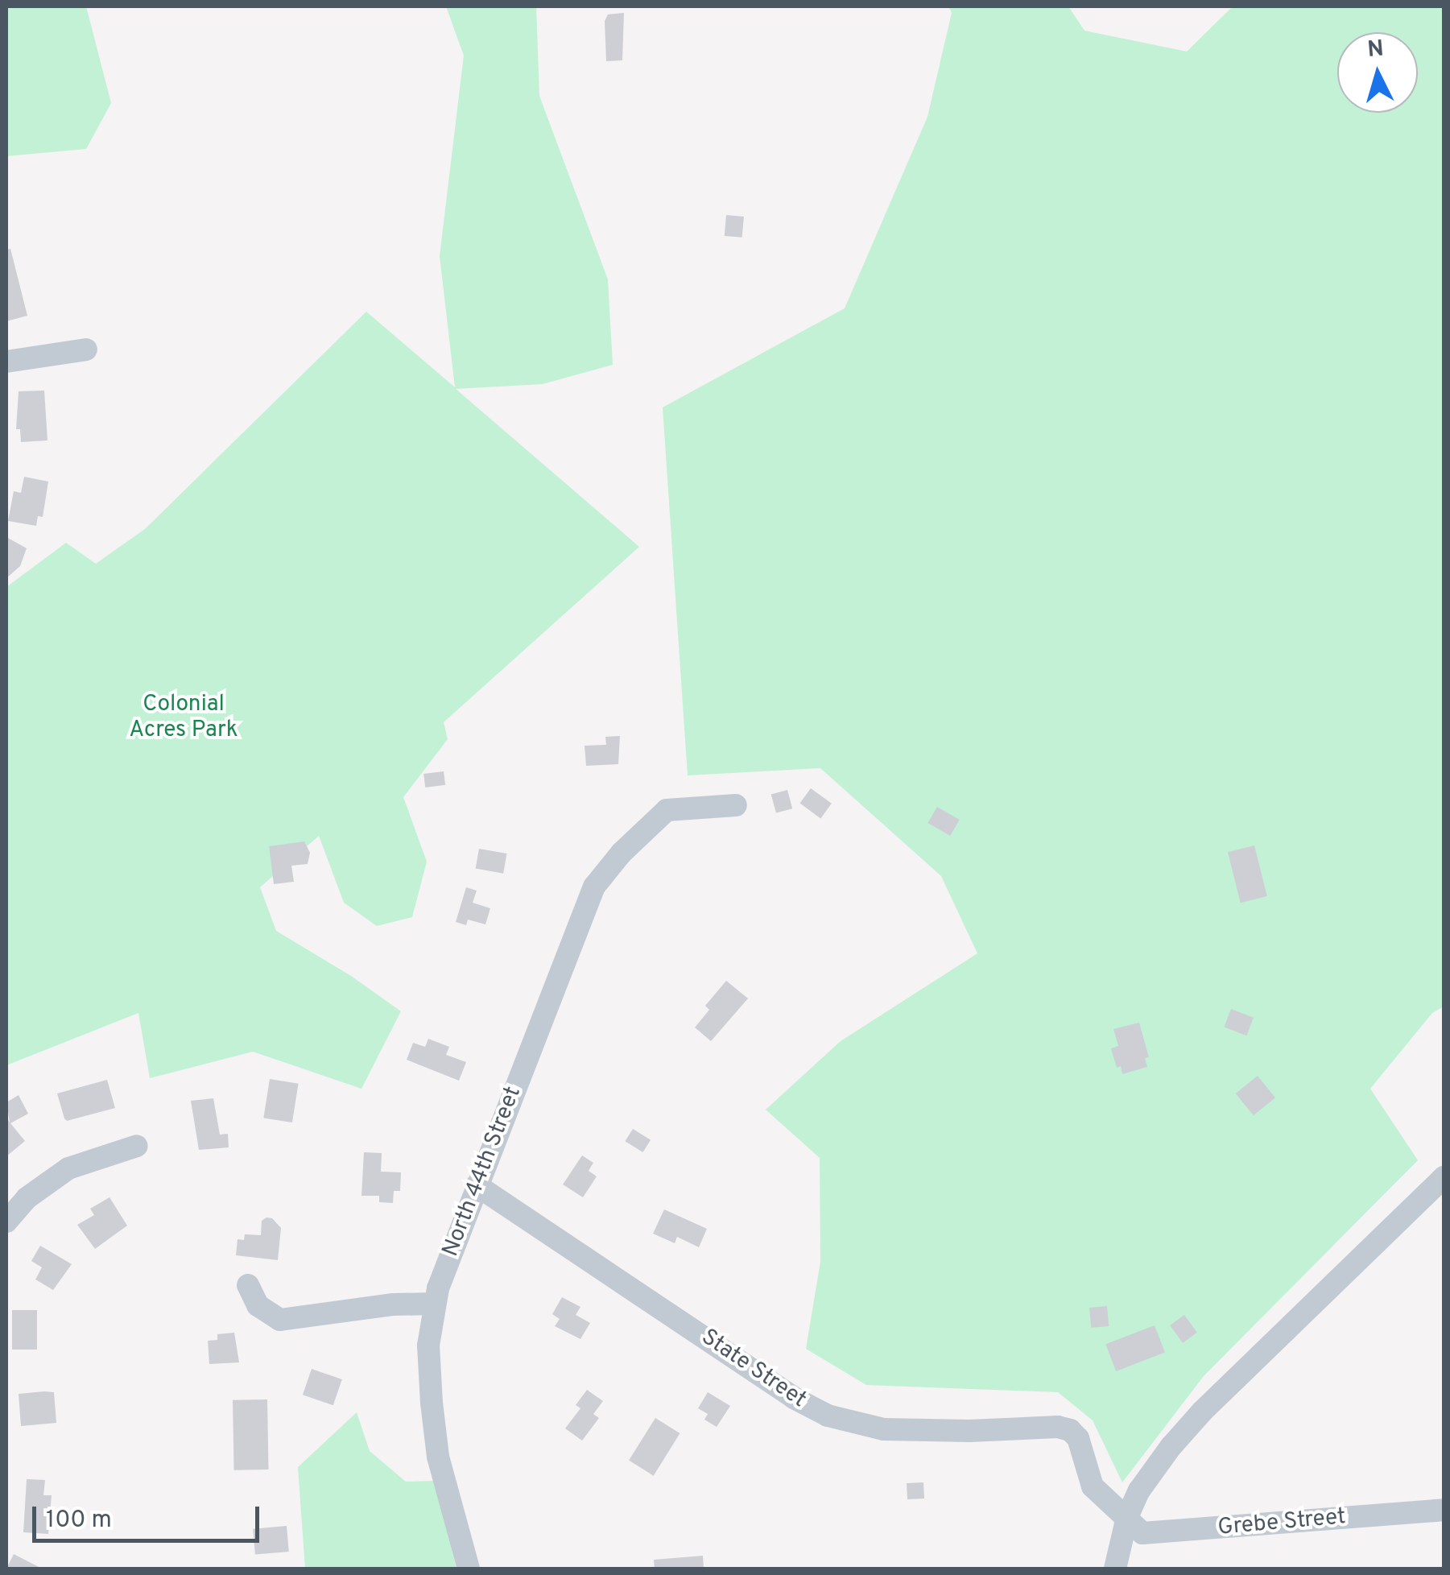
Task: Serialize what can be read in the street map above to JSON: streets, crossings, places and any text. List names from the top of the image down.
{
  "streets": {
    "street": ["North 44th Street", "State Street", "Grebe Street"]
  },
  "crossings": [
    ["North 44th Street", "State Street"],
    ["State Street", "Grebe Street"]
  ],
  "parks": ["Colonial Acres Park"],
  "scale_bar": "100 m",
  "north": "top"
}
